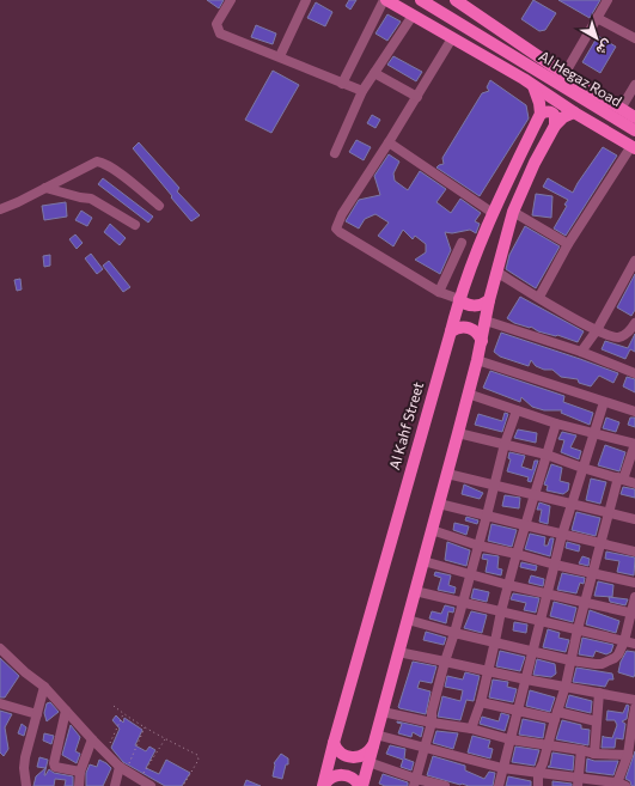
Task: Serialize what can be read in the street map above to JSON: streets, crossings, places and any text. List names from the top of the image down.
{
  "streets": {
    "main road": ["Al Hegaz Road", "Al Kahf Street"]
  },
  "north": "bottom right"
}
